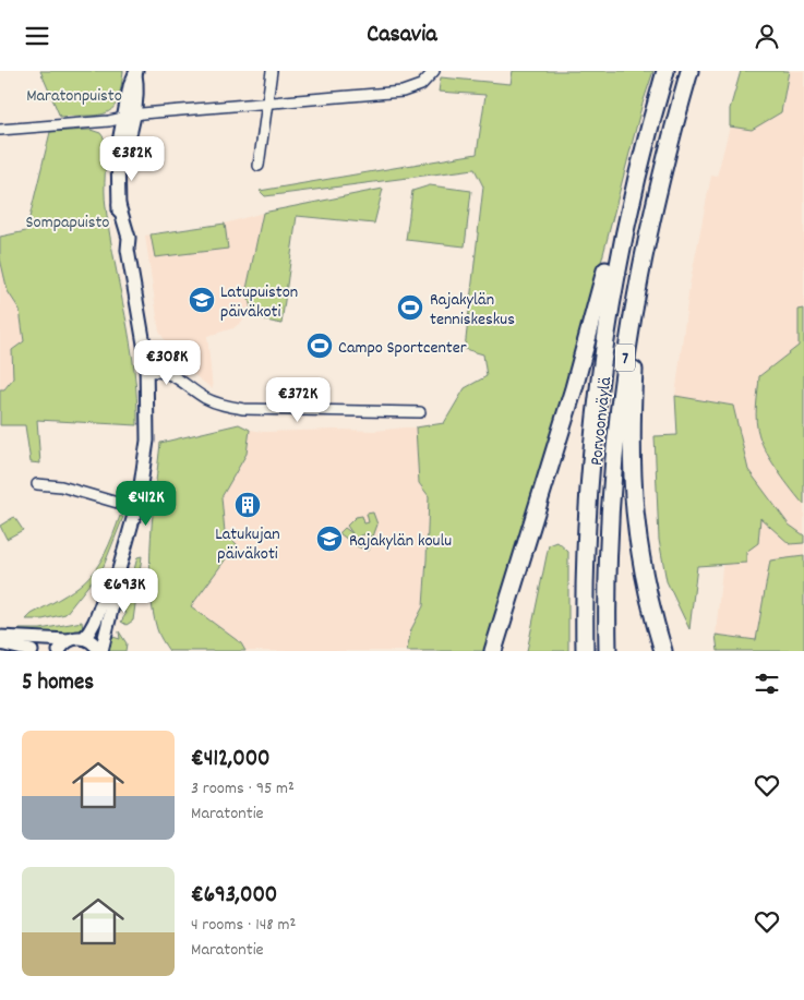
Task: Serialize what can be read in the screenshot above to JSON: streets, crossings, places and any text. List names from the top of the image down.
{
  "streets": {
    "highway": ["7", "Porvoonväylä"]
  },
  "parks": ["Maratonpuisto", "Sompapuisto"],
  "places": {
    "school or university": ["Latupuiston päiväkoti", "Rajakylän koulu"],
    "sports": ["Rajakylän tenniskeskus", "Campo Sportcenter"],
    "building": ["Latukujan päiväkoti"]
  },
  "page": {
    "header": "Casavia",
    "price": [
      "€382K",
      "€308K",
      "€372K",
      "€412K",
      "€693K"
    ],
    "heading": "5 homes",
    "list": [
      {
        "name": "€412,000",
        "note": "3 rooms · 95 m² · Maratontie"
      },
      {
        "name": "€693,000",
        "note": "4 rooms · 148 m² · Maratontie"
      }
    ]
  }
}
